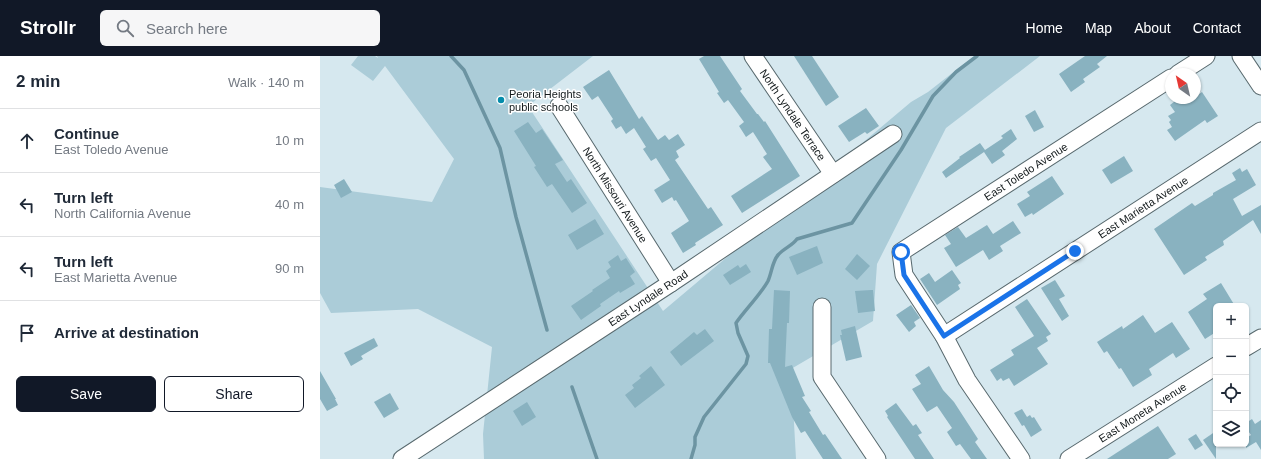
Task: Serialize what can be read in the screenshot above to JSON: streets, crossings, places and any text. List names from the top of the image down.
{
  "streets": {
    "street": [
      "North Lyndale Terrace",
      "East Toledo Avenue",
      "North Missouri Avenue",
      "East Marietta Avenue",
      "East Lyndale Road",
      "East Moneta Avenue"
    ]
  },
  "crossings": [
    ["North Lyndale Terrace", "East Lyndale Road"],
    ["East Toledo Avenue", "East Marietta Avenue"],
    ["North Missouri Avenue", "East Lyndale Road"]
  ],
  "places": ["Peoria Heights public schools"],
  "north": "top left",
  "page": {
    "header": "Strollr",
    "search": "Search here",
    "nav": [
      "Home",
      "Map",
      "About",
      "Contact"
    ],
    "heading": ["2 min", "Walk · 140 m"],
    "list": [
      ["Continue", "East Toledo Avenue", "10 m"],
      ["Turn left", "North California Avenue", "40 m"],
      ["Turn left", "East Marietta Avenue", "90 m"],
      "Arrive at destination"
    ],
    "map_buttons": ["+", "−"],
    "buttons": ["Save", "Share"]
  }
}
